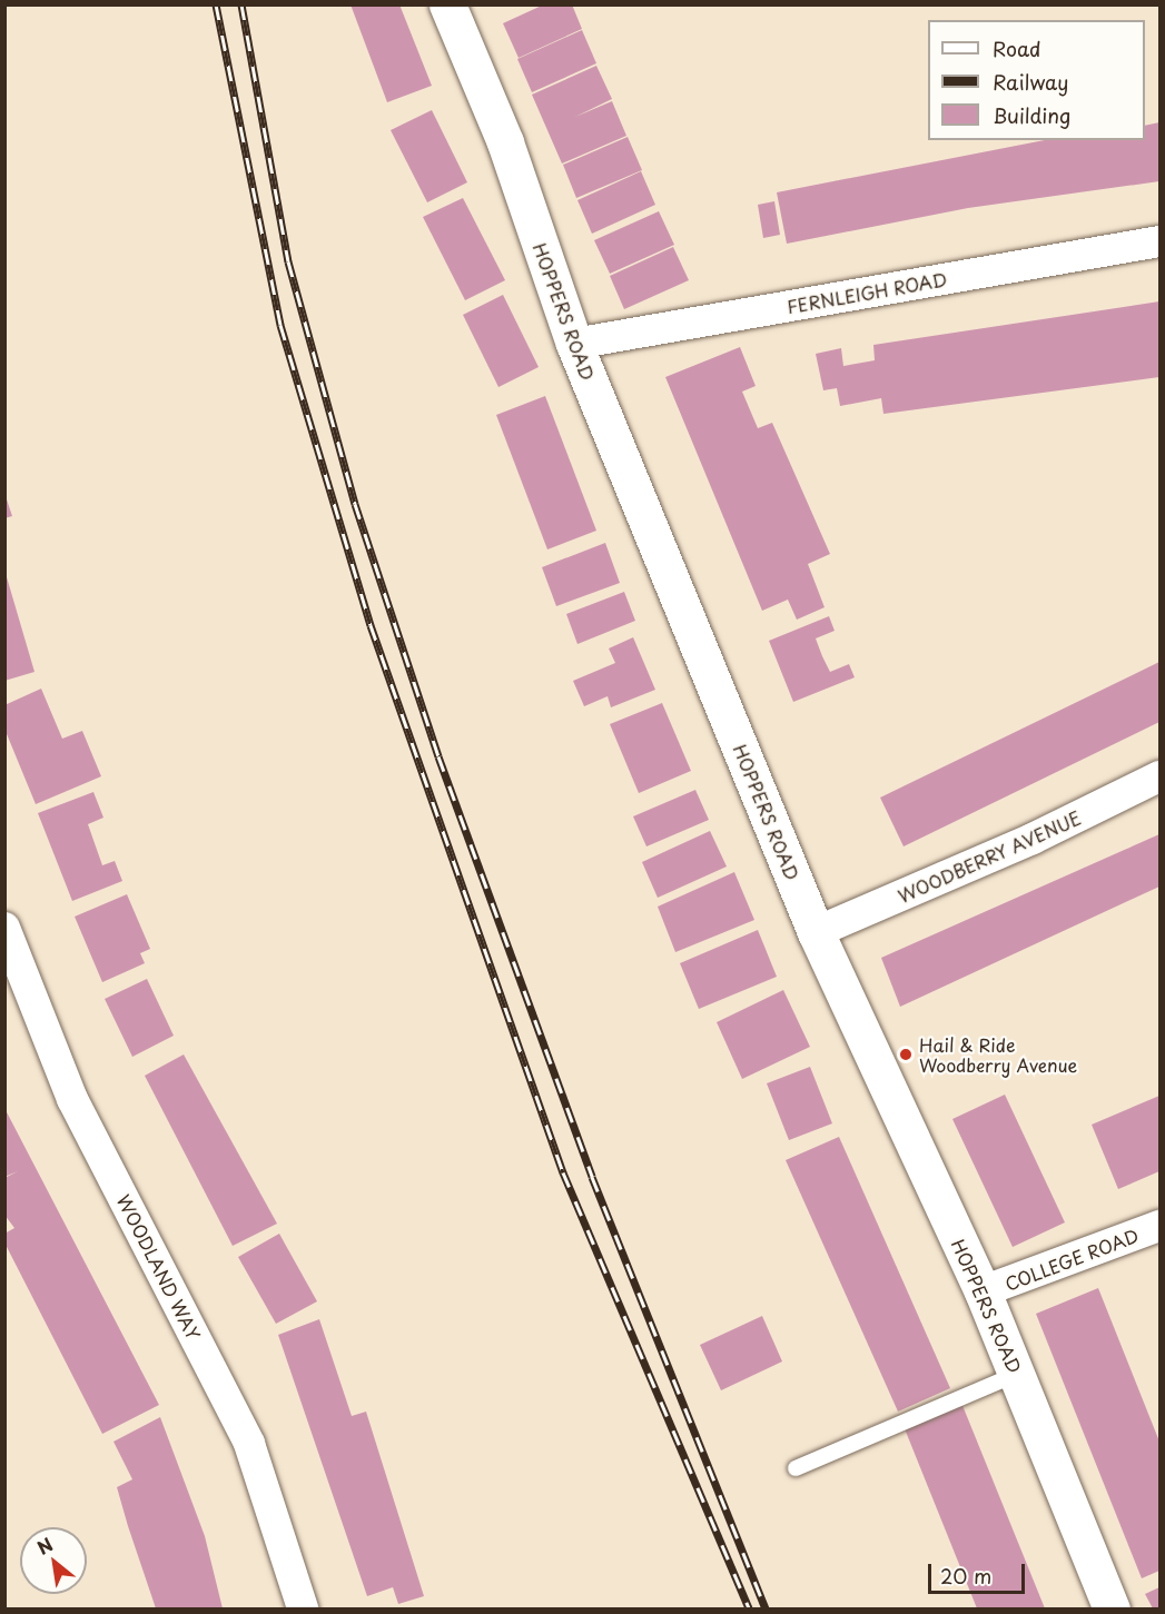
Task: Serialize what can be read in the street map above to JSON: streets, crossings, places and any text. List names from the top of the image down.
{
  "streets": {
    "street": [
      "FERNLEIGH ROAD",
      "HOPPERS ROAD",
      "WOODBERRY AVENUE",
      "COLLEGE ROAD",
      "WOODLAND WAY"
    ]
  },
  "crossings": [
    ["FERNLEIGH ROAD", "HOPPERS ROAD"],
    ["HOPPERS ROAD", "WOODBERRY AVENUE"],
    ["HOPPERS ROAD", "COLLEGE ROAD"]
  ],
  "places": ["Hail & Ride Woodberry Avenue"],
  "legend": ["Road", "Railway", "Building"],
  "scale_bar": "20 m",
  "north": "top left"
}
